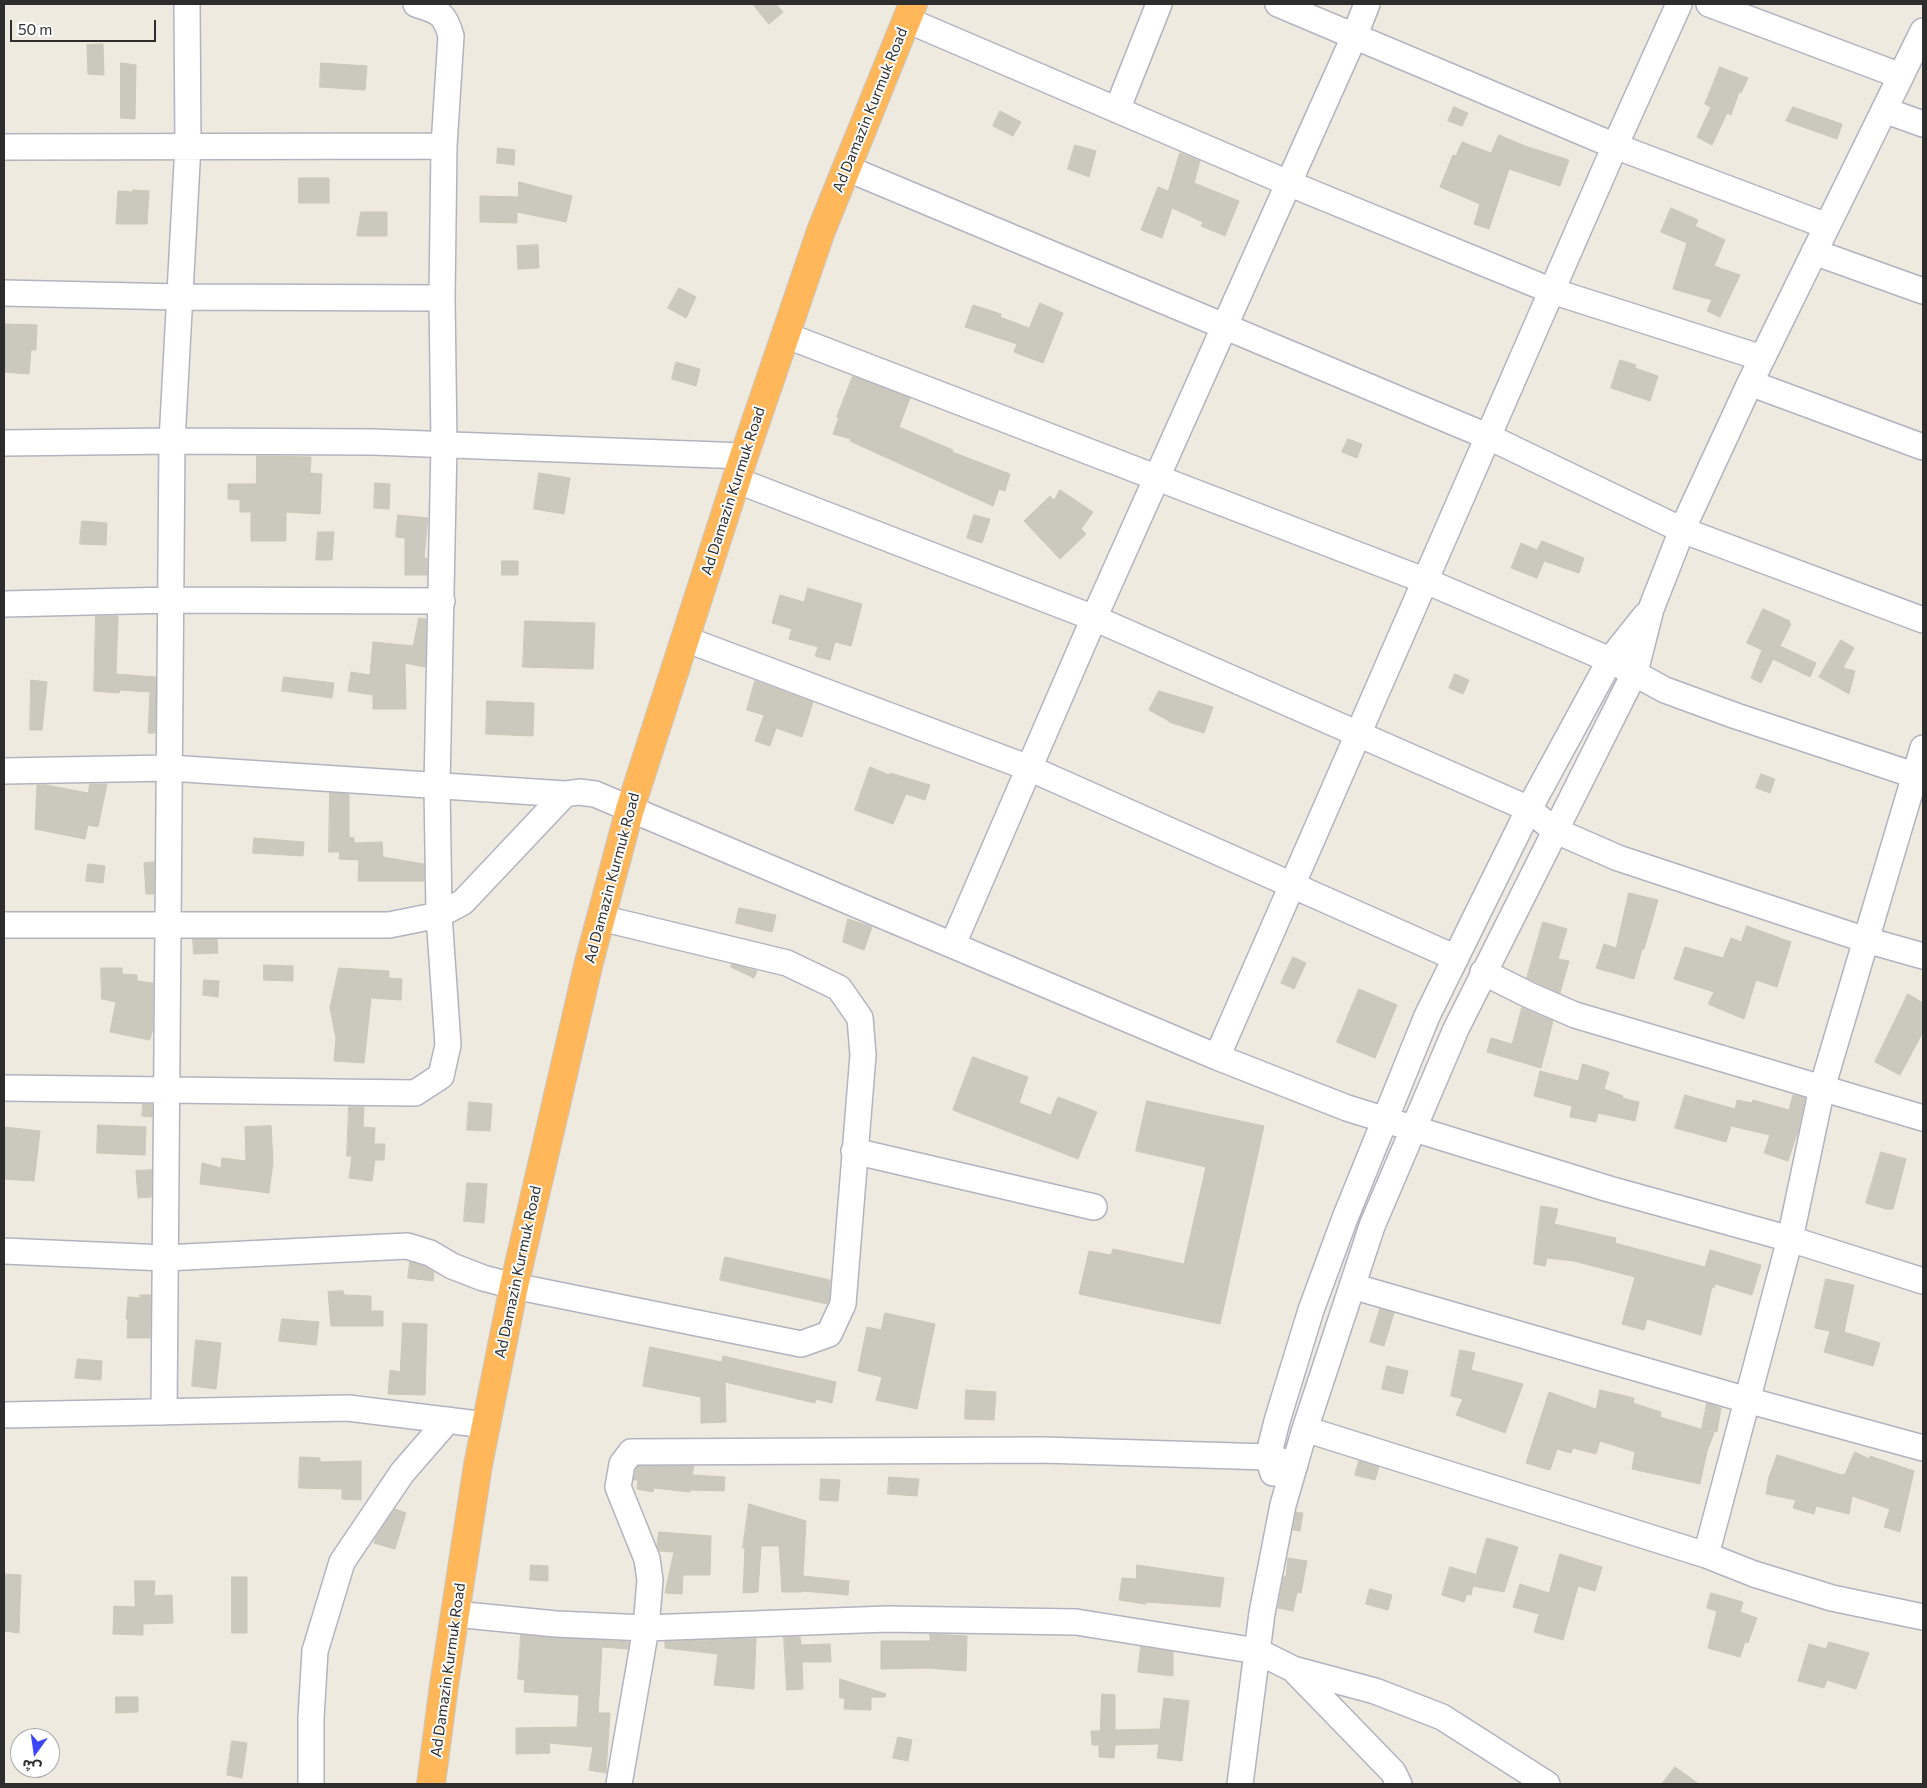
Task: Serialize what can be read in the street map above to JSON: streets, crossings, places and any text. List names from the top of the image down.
{
  "streets": {
    "highway": ["Ad Damazin Kurmuk Road"]
  },
  "scale_bar": "50 m",
  "north": "bottom"
}
